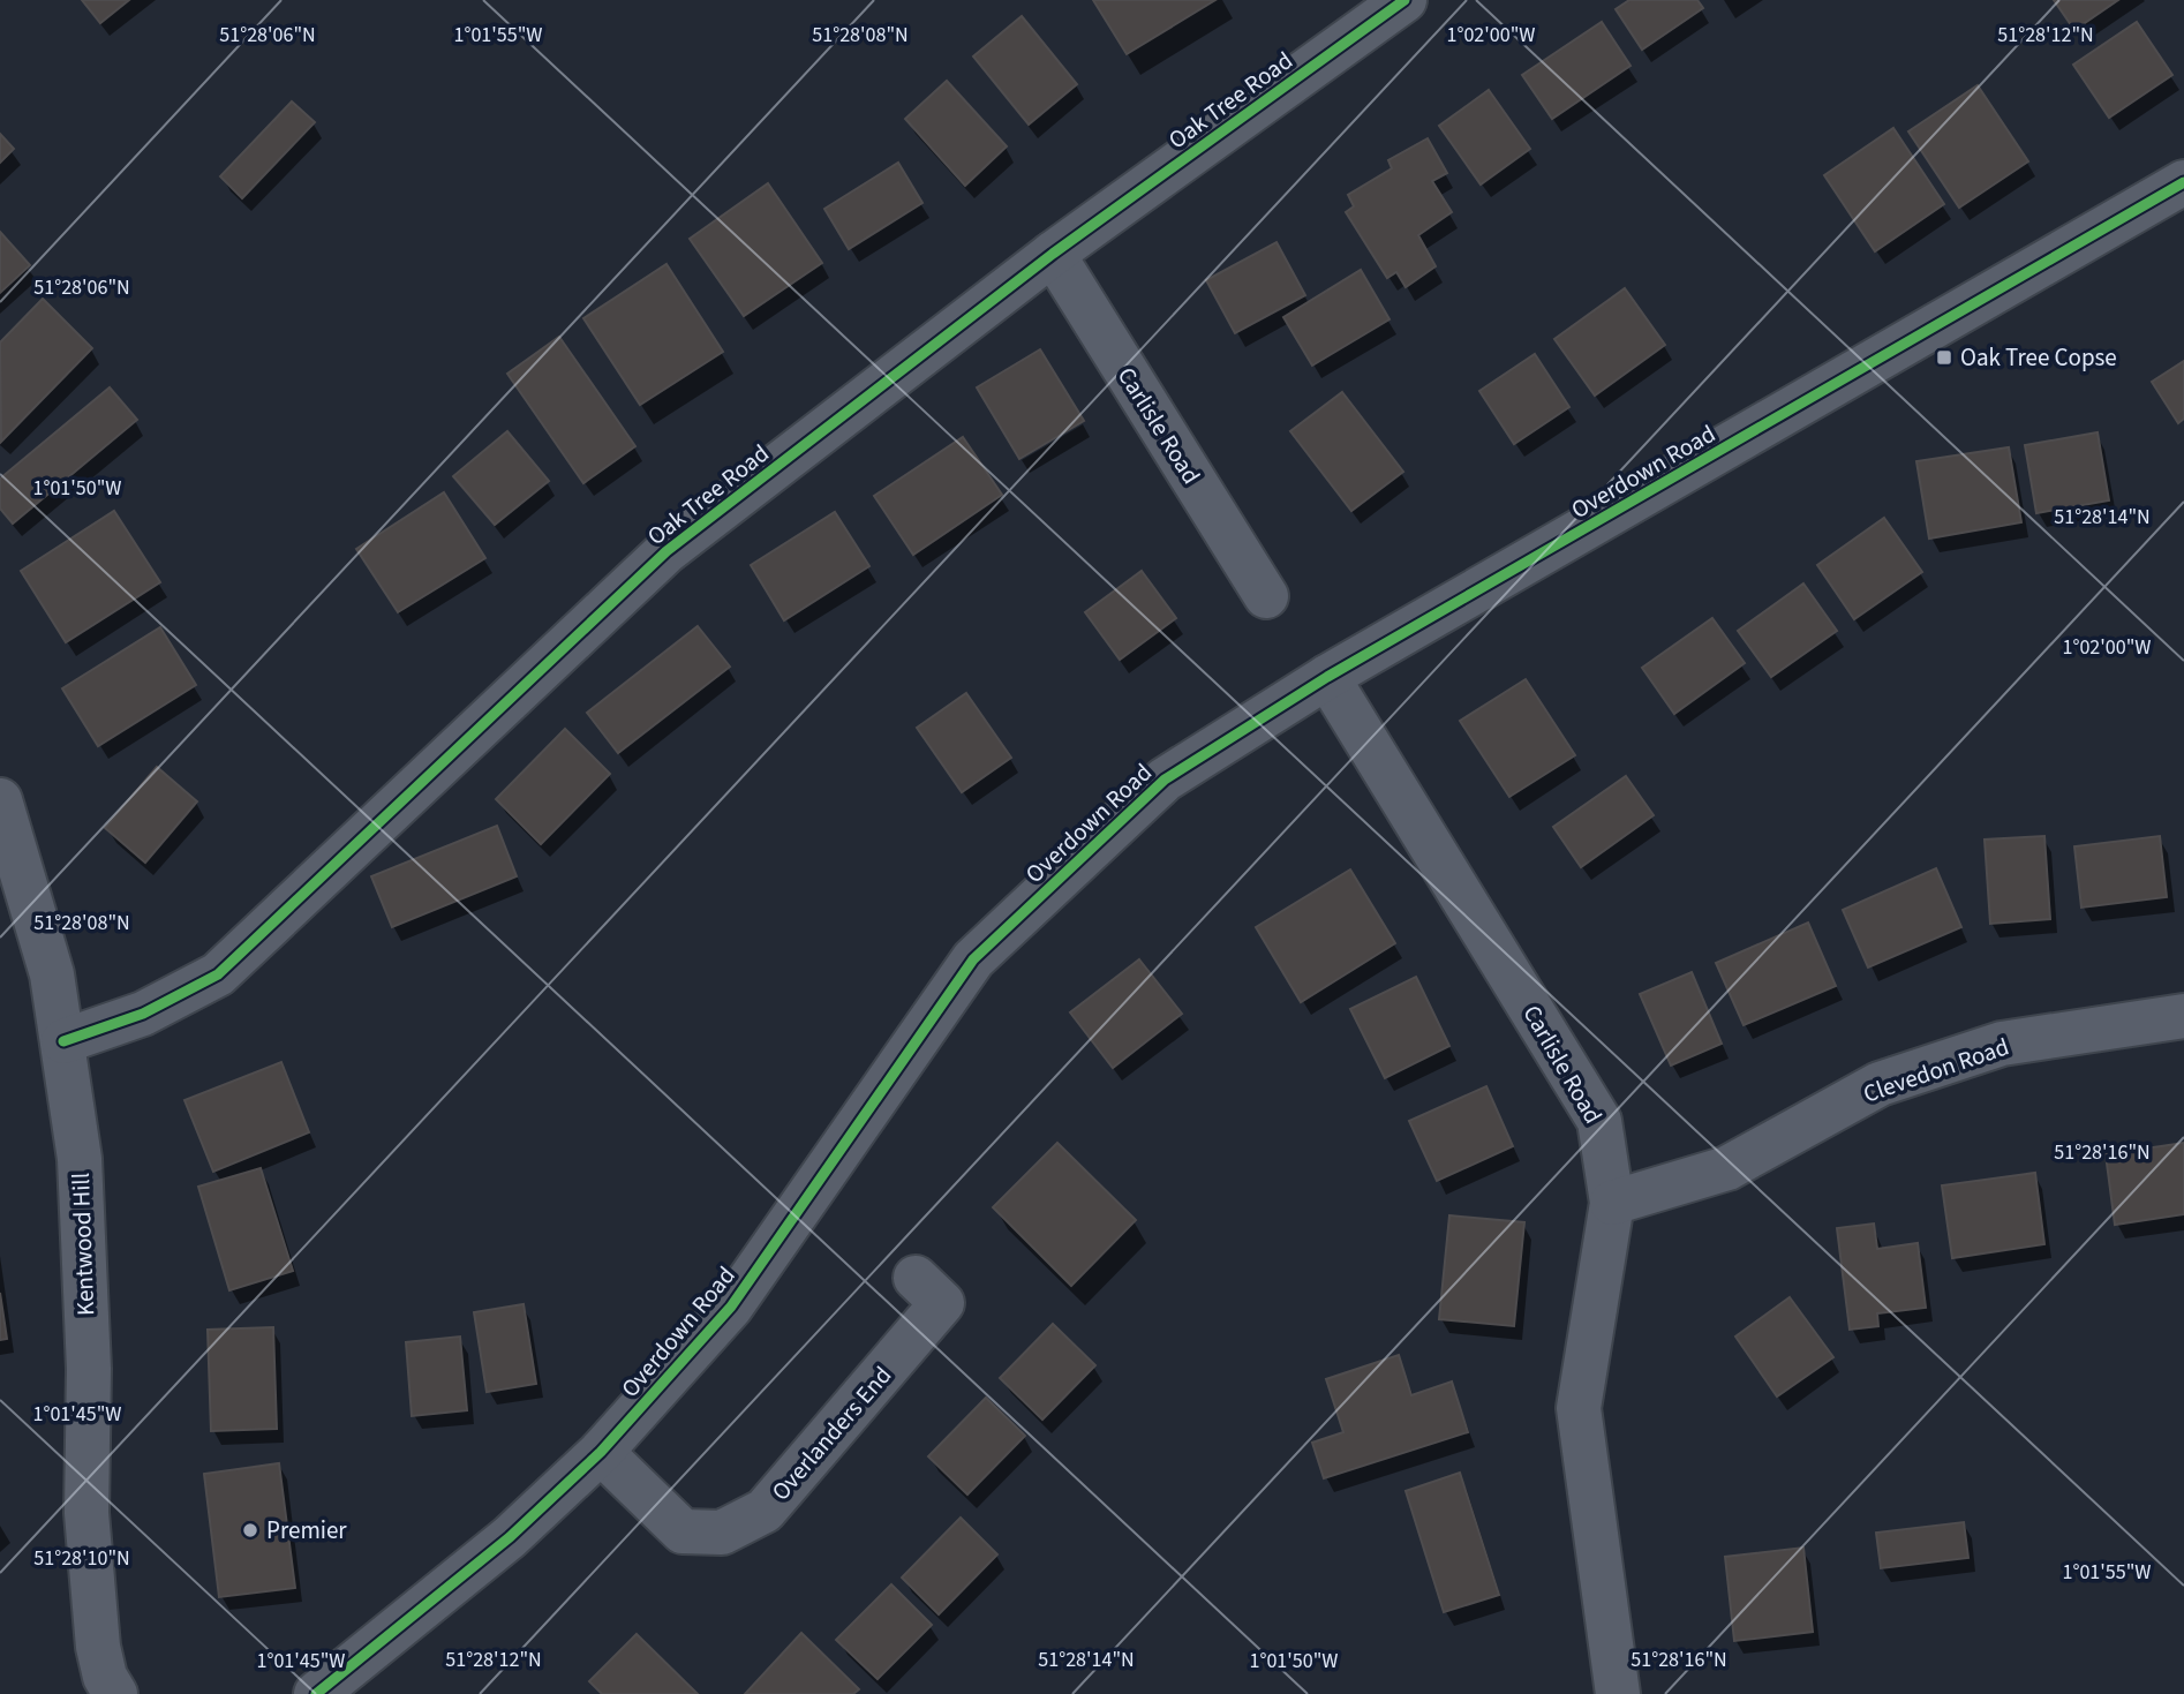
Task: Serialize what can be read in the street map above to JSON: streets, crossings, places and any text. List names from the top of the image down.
{
  "streets": {
    "street": [
      "Oak Tree Road",
      "Carlisle Road",
      "Overdown Road",
      "Clevedon Road",
      "Kentwood Hill",
      "Overlanders End"
    ]
  },
  "crossings": [
    ["Oak Tree Road", "Carlisle Road"],
    ["Oak Tree Road", "Kentwood Hill"],
    ["Carlisle Road", "Overdown Road"],
    ["Carlisle Road", "Clevedon Road"],
    ["Overdown Road", "Overlanders End"]
  ],
  "places": {
    "transit": ["Oak Tree Copse"],
    "other": ["Premier"]
  },
  "coordinates": [
    "1°01'55\"W",
    "1°02'00\"W",
    "51°28'06\"N",
    "51°28'08\"N",
    "51°28'12\"N",
    "1°01'50\"W",
    "51°28'14\"N",
    "51°28'16\"N",
    "1°01'45\"W",
    "51°28'10\"N"
  ]
}
